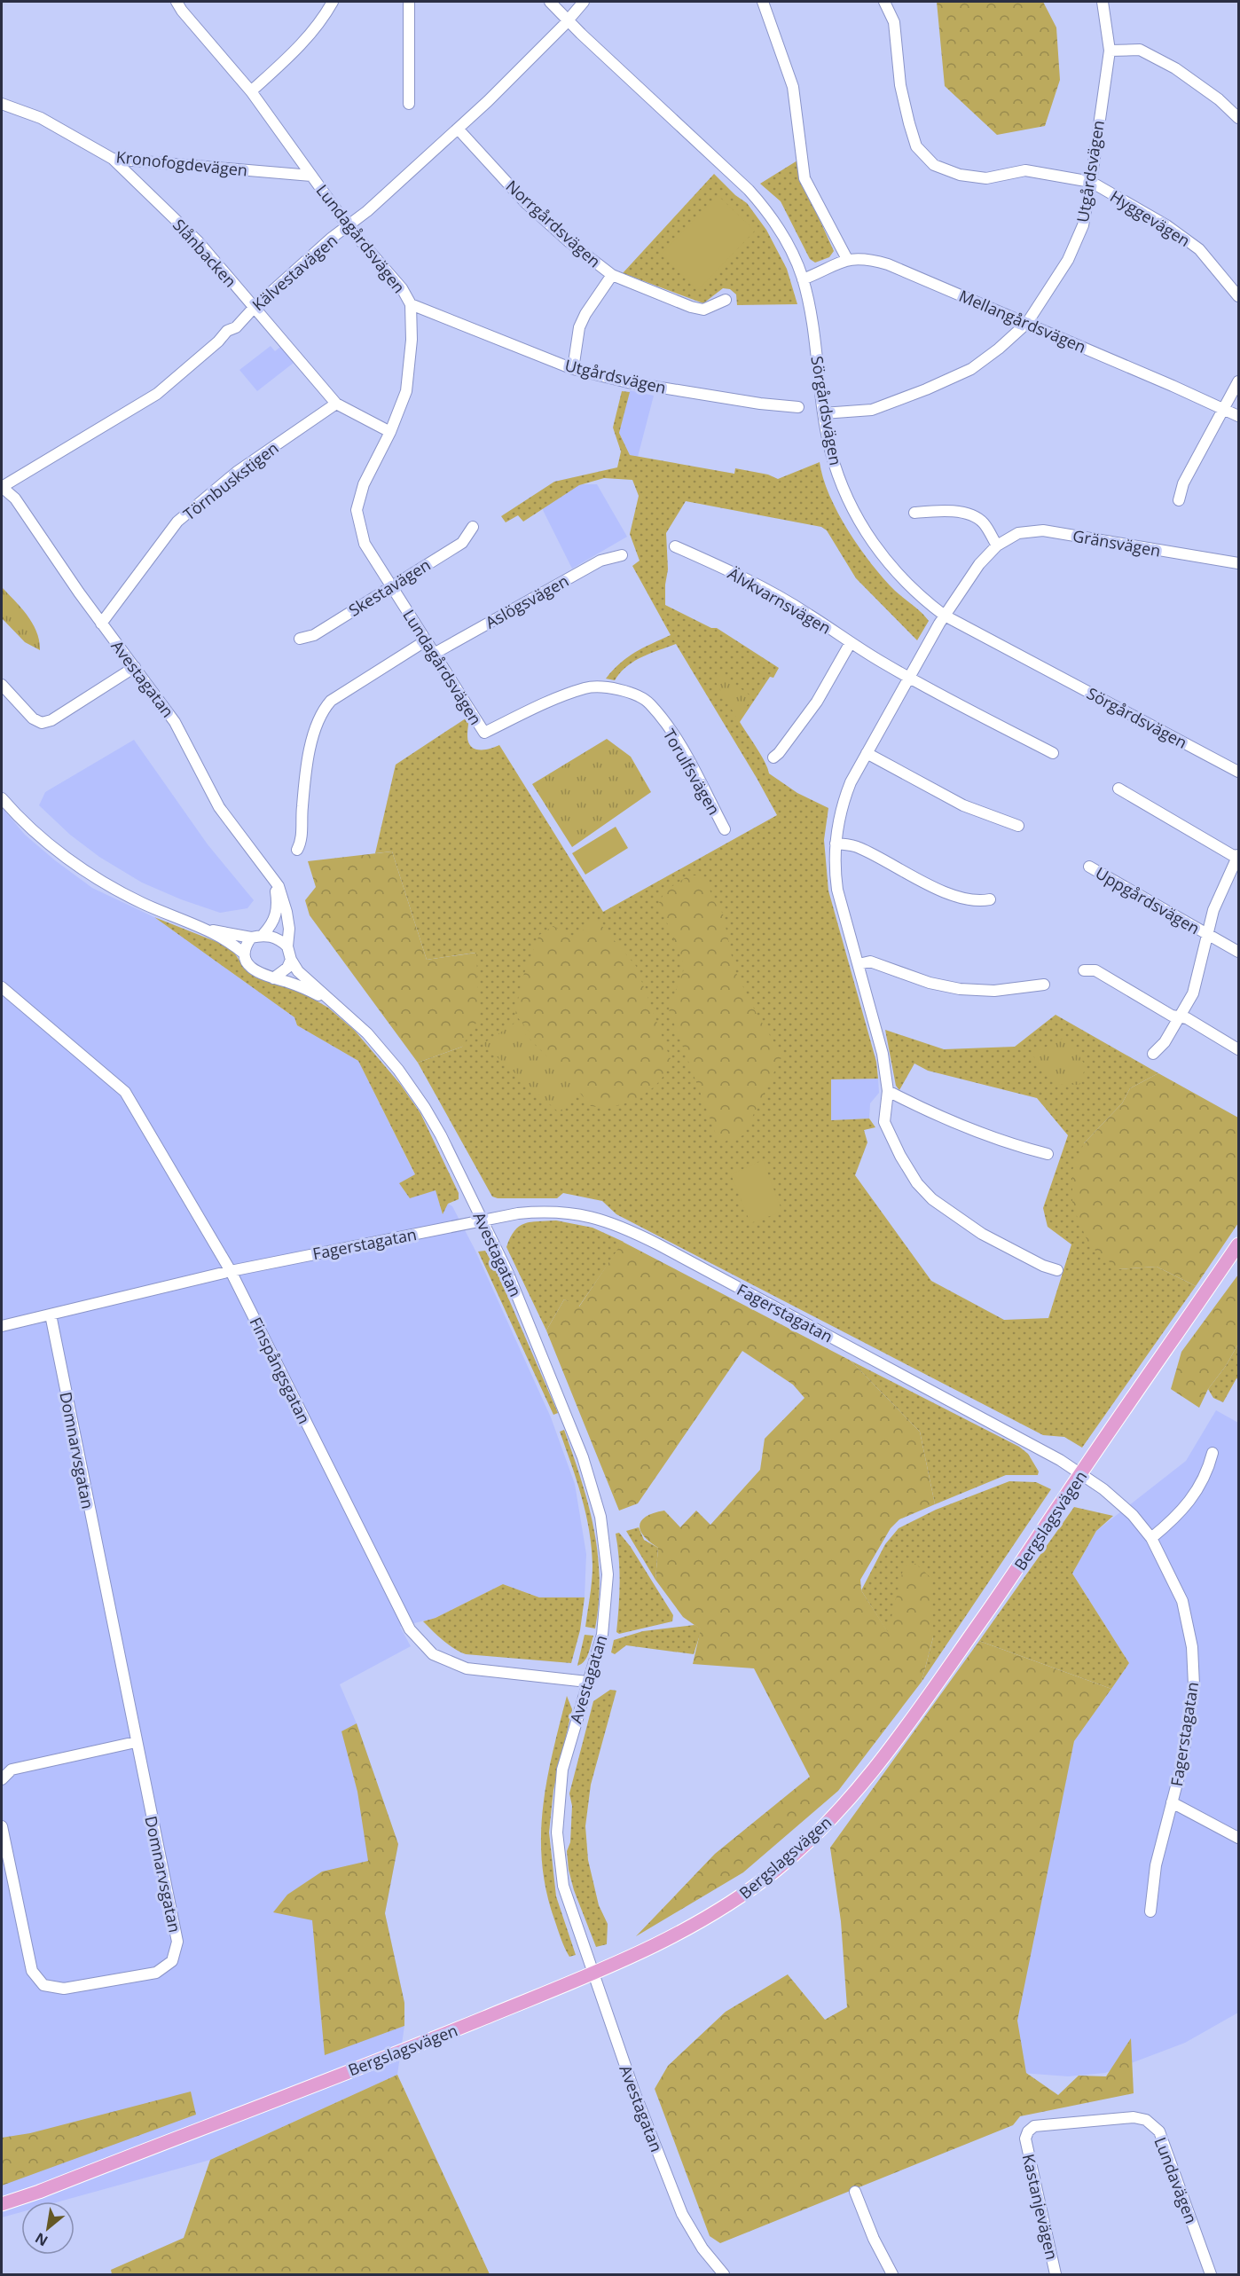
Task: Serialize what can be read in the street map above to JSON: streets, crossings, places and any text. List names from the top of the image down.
{
  "streets": {
    "main road": ["Bergslagsvägen"],
    "street": [
      "Kronofogdevägen",
      "Utgårdsvägen",
      "Hyggevägen",
      "Norrgårdsvägen",
      "Lundagårdsvägen",
      "Slånbacken",
      "Kälvestavägen",
      "Mellangårdsvägen",
      "Sörgårdsvägen",
      "Törnbuskstigen",
      "Gränsvägen",
      "Skestavägen",
      "Älvkvarnsvägen",
      "Aslögsvägen",
      "Avestagatan",
      "Torulfsvägen",
      "Uppgårdsvägen",
      "Fagerstagatan",
      "Finspångsgatan",
      "Domnarvsgatan",
      "Lundavägen",
      "Kastanjevägen"
    ]
  },
  "crossings": [
    ["Kronofogdevägen", "Lundagårdsvägen"],
    ["Kronofogdevägen", "Slånbacken"],
    ["Utgårdsvägen", "Hyggevägen"],
    ["Utgårdsvägen", "Lundagårdsvägen"],
    ["Utgårdsvägen", "Mellangårdsvägen"],
    ["Utgårdsvägen", "Sörgårdsvägen"],
    ["Norrgårdsvägen", "Kälvestavägen"],
    ["Lundagårdsvägen", "Slånbacken"],
    ["Lundagårdsvägen", "Kälvestavägen"],
    ["Lundagårdsvägen", "Skestavägen"],
    ["Lundagårdsvägen", "Aslögsvägen"],
    ["Lundagårdsvägen", "Torulfsvägen"],
    ["Slånbacken", "Kälvestavägen"],
    ["Slånbacken", "Törnbuskstigen"],
    ["Kälvestavägen", "Sörgårdsvägen"],
    ["Kälvestavägen", "Avestagatan"],
    ["Mellangårdsvägen", "Sörgårdsvägen"],
    ["Sörgårdsvägen", "Gränsvägen"],
    ["Törnbuskstigen", "Avestagatan"],
    ["Avestagatan", "Fagerstagatan"],
    ["Avestagatan", "Finspångsgatan"],
    ["Avestagatan", "Bergslagsvägen"],
    ["Fagerstagatan", "Finspångsgatan"],
    ["Fagerstagatan", "Domnarvsgatan"],
    ["Fagerstagatan", "Bergslagsvägen"],
    ["Lundavägen", "Kastanjevägen"]
  ],
  "north": "bottom left"
}
